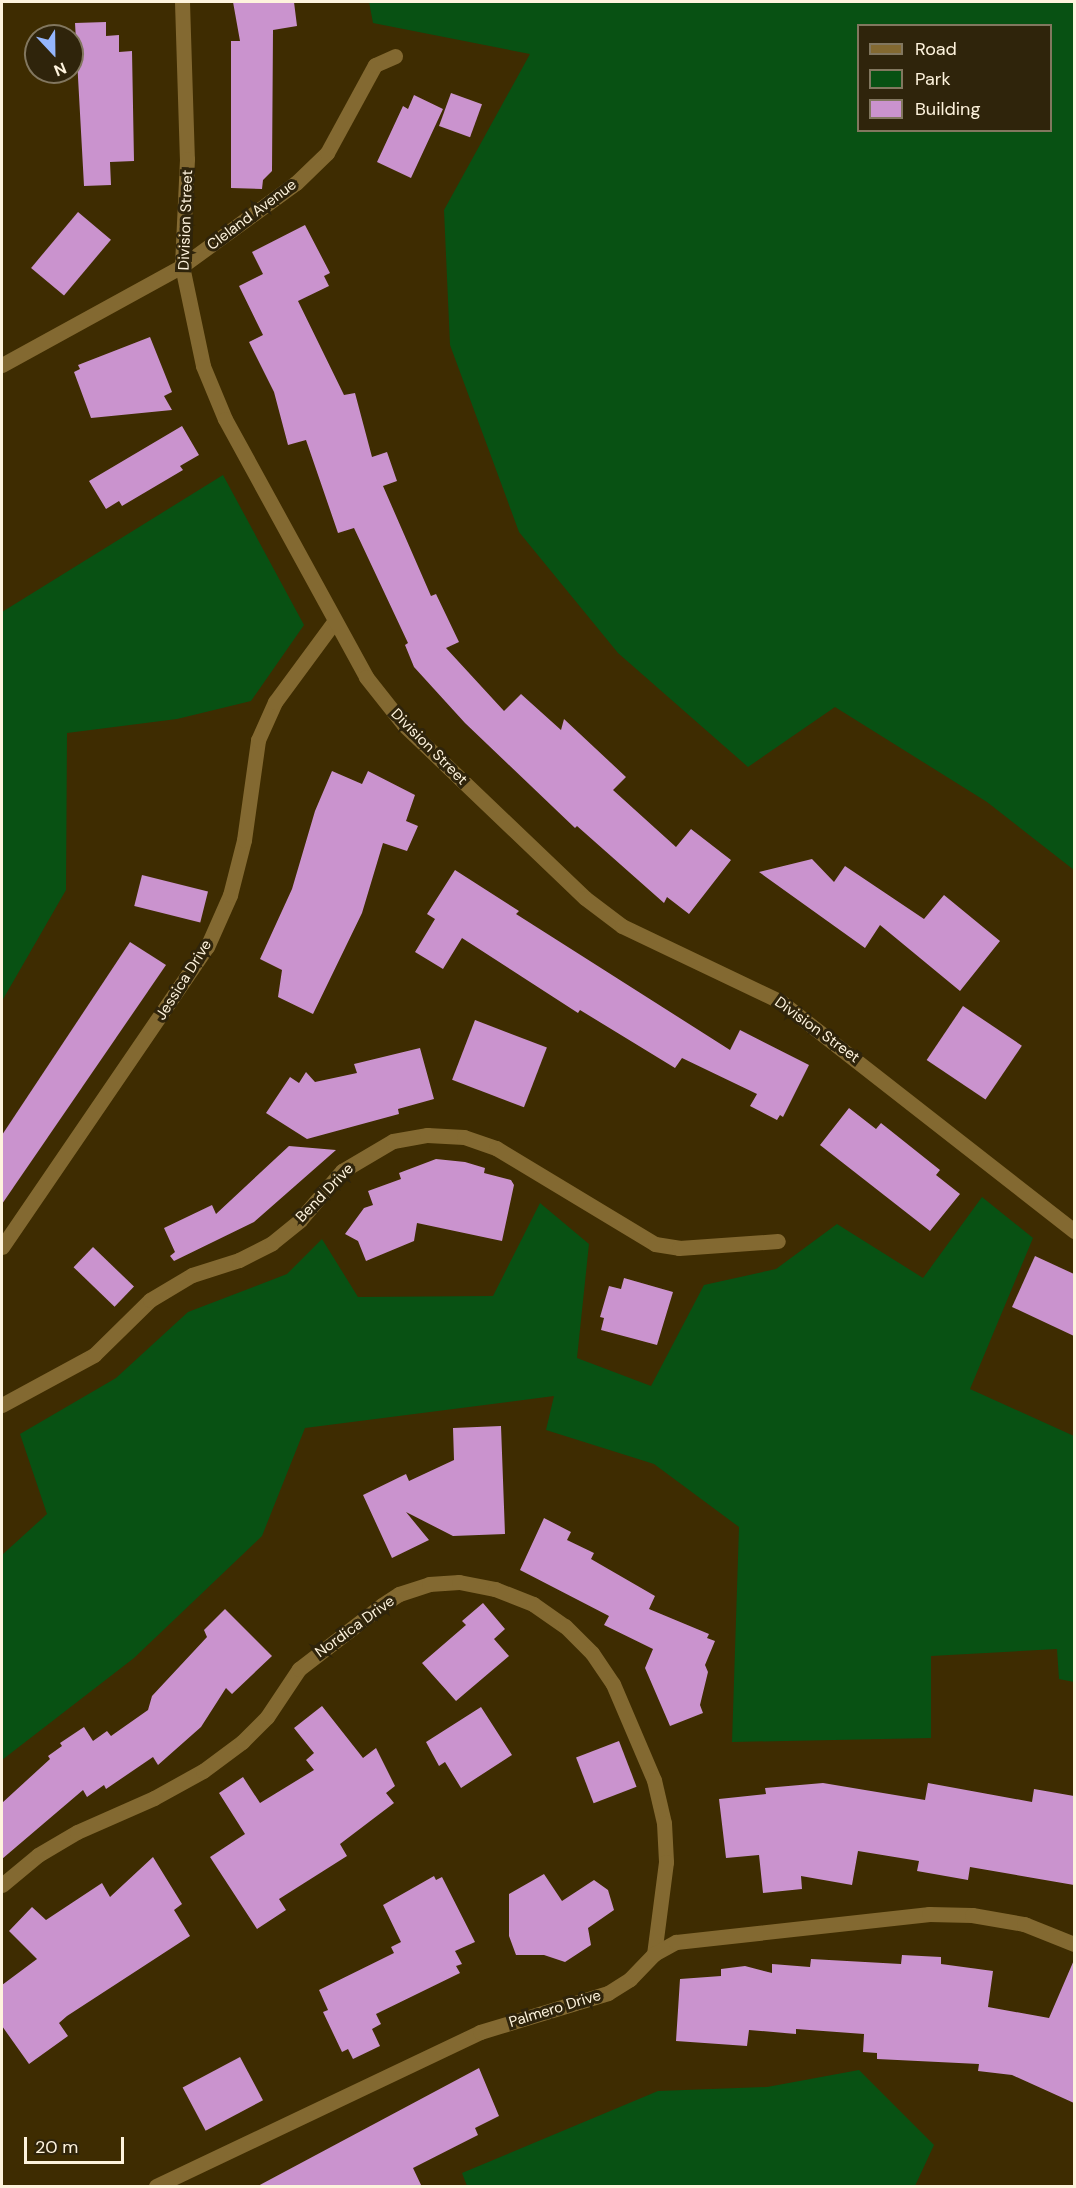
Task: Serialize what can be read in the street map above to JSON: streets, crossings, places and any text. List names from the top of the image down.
{
  "streets": {
    "street": [
      "Cleland Avenue",
      "Division Street",
      "Jessica Drive",
      "Bend Drive",
      "Nordica Drive",
      "Palmero Drive"
    ]
  },
  "crossings": [
    ["Cleland Avenue", "Division Street"],
    ["Division Street", "Jessica Drive"],
    ["Nordica Drive", "Palmero Drive"]
  ],
  "legend": ["Road", "Park", "Building"],
  "scale_bar": "20 m",
  "north": "bottom"
}
